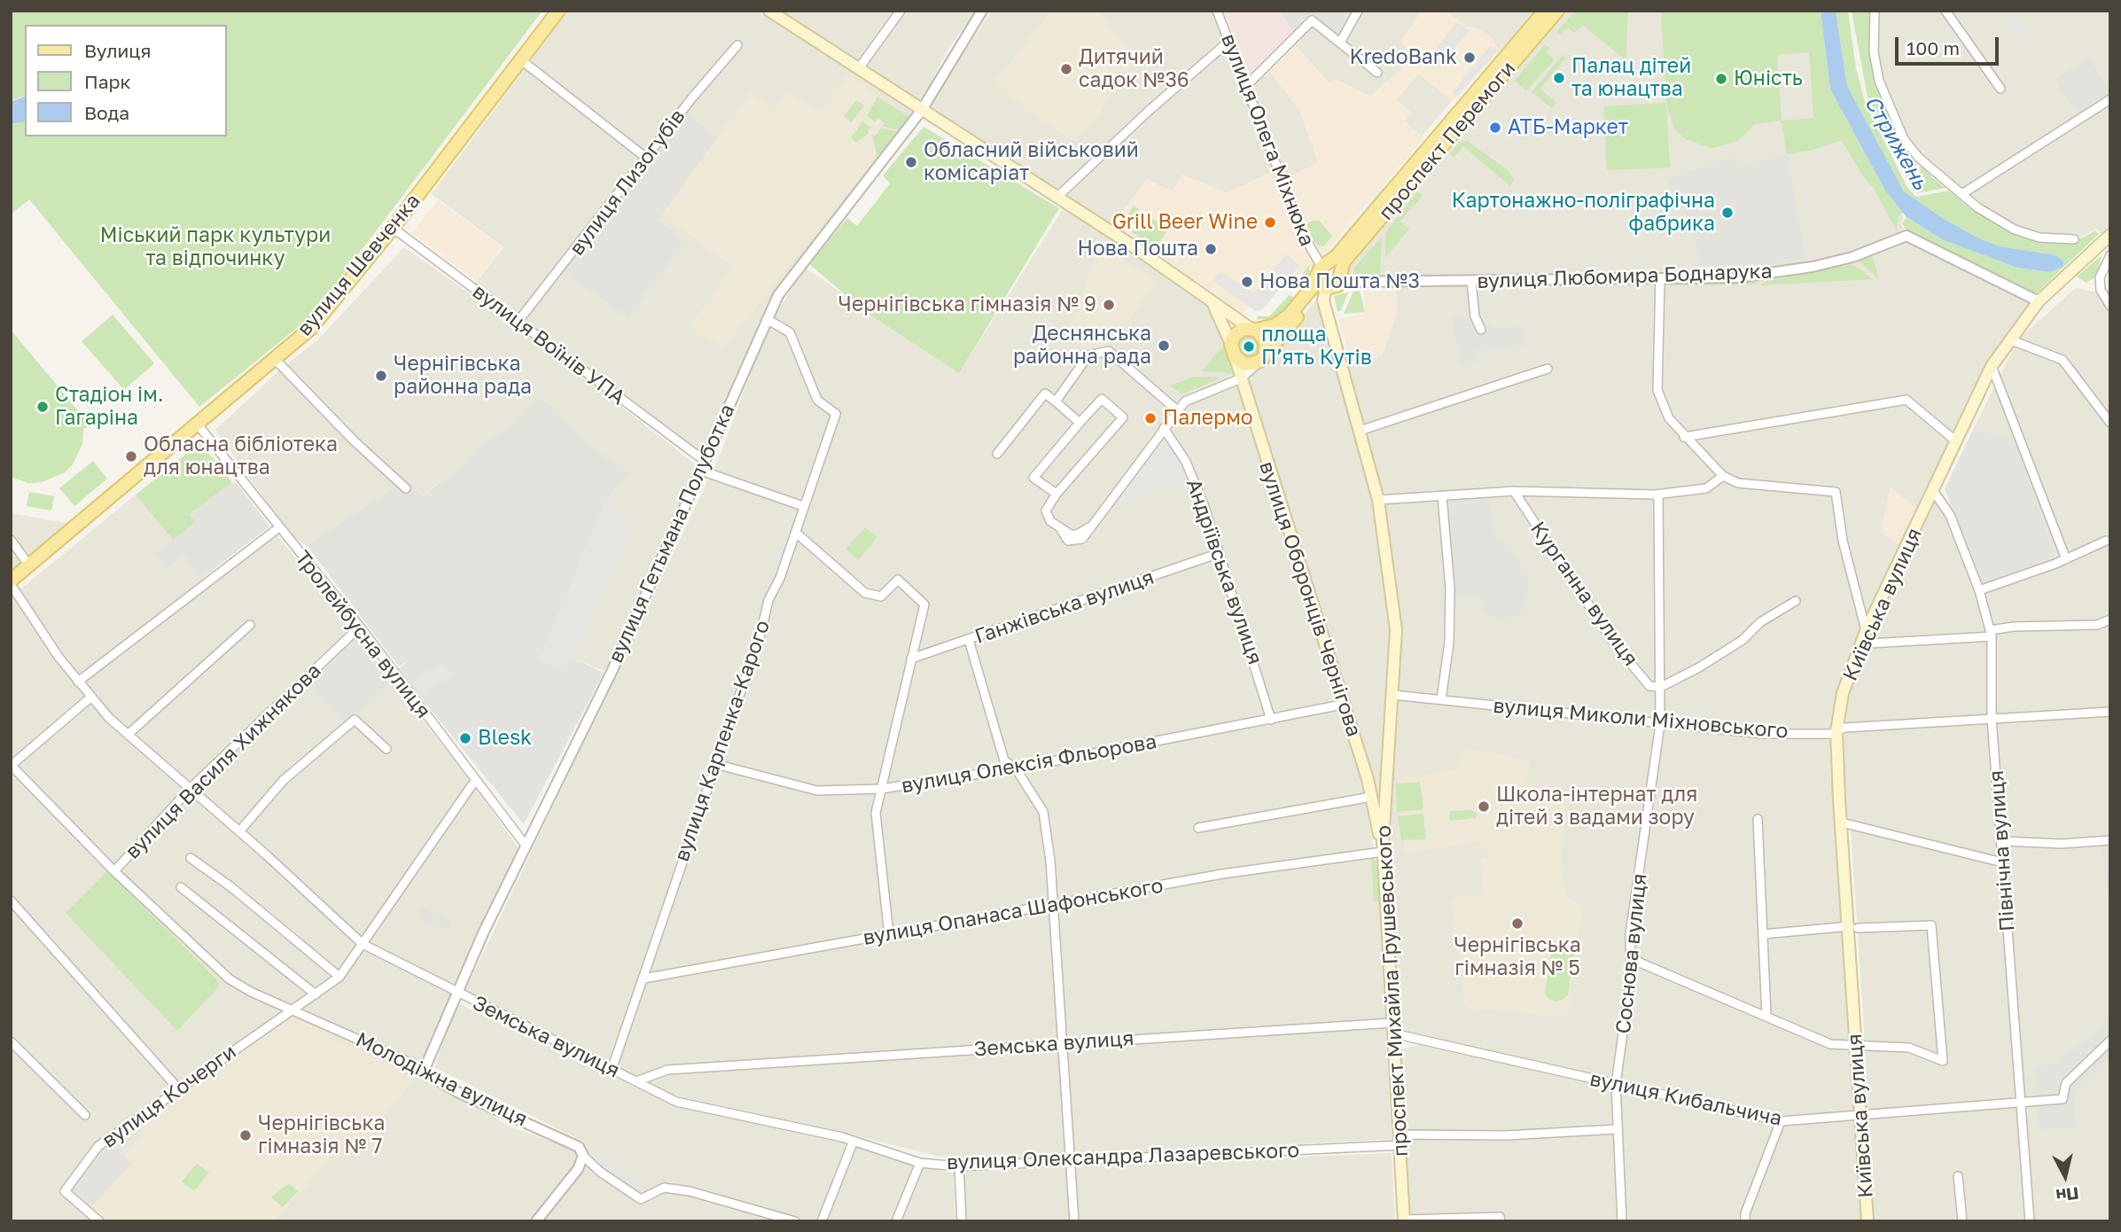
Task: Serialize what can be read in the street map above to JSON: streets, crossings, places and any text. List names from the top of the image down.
{
  "streets": {
    "main road": [
      "проспект Перемоги",
      "вулиця Шевченка",
      "вулиця Оборонців Чернігова",
      "Київська вулиця",
      "проспект Михайла Грушевського"
    ],
    "street": [
      "вулиця Олега Міхнюка",
      "вулиця Лизогубів",
      "вулиця Любомира Боднарука",
      "вулиця Воїнів УПА",
      "вулиця Гетьмана Полуботка",
      "Андріївська вулиця",
      "Курганна вулиця",
      "Ганжівська вулиця",
      "Тролейбусна вулиця",
      "вулиця Миколи Міхновського",
      "вулиця Карпенка-Карого",
      "вулиця Василя Хижнякова",
      "вулиця Олексія Фльорова",
      "Північна вулиця",
      "вулиця Опанаса Шафонського",
      "Соснова вулиця",
      "Земська вулиця",
      "Молодіжна вулиця",
      "вулиця Кочерги",
      "вулиця Кибальчича",
      "вулиця Олександра Лазаревського"
    ]
  },
  "crossings": [
    ["вулиця Олега Міхнюка", "проспект Перемоги"],
    ["вулиця Олега Міхнюка", "вулиця Любомира Боднарука"],
    ["вулиця Олега Міхнюка", "проспект Михайла Грушевського"],
    ["проспект Перемоги", "вулиця Любомира Боднарука"],
    ["проспект Перемоги", "вулиця Оборонців Чернігова"],
    ["проспект Перемоги", "проспект Михайла Грушевського"],
    ["вулиця Лизогубів", "вулиця Воїнів УПА"],
    ["вулиця Шевченка", "вулиця Воїнів УПА"],
    ["вулиця Шевченка", "Тролейбусна вулиця"],
    ["вулиця Шевченка", "Земська вулиця"],
    ["вулиця Любомира Боднарука", "Київська вулиця"],
    ["вулиця Любомира Боднарука", "проспект Михайла Грушевського"],
    ["вулиця Воїнів УПА", "вулиця Гетьмана Полуботка"],
    ["вулиця Воїнів УПА", "вулиця Карпенка-Карого"],
    ["вулиця Гетьмана Полуботка", "Тролейбусна вулиця"],
    ["вулиця Гетьмана Полуботка", "вулиця Карпенка-Карого"],
    ["вулиця Гетьмана Полуботка", "Земська вулиця"],
    ["вулиця Гетьмана Полуботка", "Молодіжна вулиця"],
    ["Андріївська вулиця", "Ганжівська вулиця"],
    ["Андріївська вулиця", "вулиця Олексія Фльорова"],
    ["Курганна вулиця", "Соснова вулиця"],
    ["Курганна вулиця", "проспект Михайла Грушевського"],
    ["вулиця Оборонців Чернігова", "вулиця Олексія Фльорова"],
    ["вулиця Оборонців Чернігова", "вулиця Опанаса Шафонського"],
    ["вулиця Оборонців Чернігова", "проспект Михайла Грушевського"],
    ["Київська вулиця", "вулиця Миколи Міхновського"],
    ["Київська вулиця", "Північна вулиця"],
    ["Київська вулиця", "вулиця Кибальчича"],
    ["Тролейбусна вулиця", "вулиця Василя Хижнякова"],
    ["Тролейбусна вулиця", "вулиця Кочерги"],
    ["вулиця Миколи Міхновського", "Північна вулиця"],
    ["вулиця Миколи Міхновського", "Соснова вулиця"],
    ["вулиця Миколи Міхновського", "проспект Михайла Грушевського"],
    ["вулиця Карпенка-Карого", "вулиця Олексія Фльорова"],
    ["вулиця Карпенка-Карого", "вулиця Опанаса Шафонського"],
    ["вулиця Карпенка-Карого", "Земська вулиця"],
    ["вулиця Василя Хижнякова", "Земська вулиця"],
    ["Північна вулиця", "вулиця Кибальчича"],
    ["вулиця Опанаса Шафонського", "проспект Михайла Грушевського"],
    ["Соснова вулиця", "вулиця Кибальчича"],
    ["Соснова вулиця", "вулиця Олександра Лазаревського"],
    ["проспект Михайла Грушевського", "Земська вулиця"],
    ["проспект Михайла Грушевського", "вулиця Кибальчича"],
    ["проспект Михайла Грушевського", "вулиця Олександра Лазаревського"],
    ["Земська вулиця", "вулиця Кочерги"],
    ["Земська вулиця", "вулиця Кибальчича"],
    ["Земська вулиця", "вулиця Олександра Лазаревського"],
    ["Молодіжна вулиця", "вулиця Кочерги"]
  ],
  "water": ["Стрижень"],
  "parks": ["Міський парк культури та відпочинку"],
  "places": [
    "KredoBank",
    "Дитячий садок №36",
    "Палац дітей та юнацтва",
    "Юність",
    "АТБ-Маркет",
    "Обласний військовий комісаріат",
    "Картонажно-поліграфічна фабрика",
    "Grill Beer Wine",
    "Нова Пошта",
    "Нова Пошта №3",
    "Чернігівська гімназія № 9",
    "Деснянська районна рада",
    "площа Пʼять Кутів",
    "Чернігівська районна рада",
    "Стадіон ім. Гагаріна",
    "Палермо",
    "Обласна бібліотека для юнацтва",
    "Blesk",
    "Школа-інтернат для дітей з вадами зору",
    "Чернігівська гімназія № 5",
    "Чернігівська гімназія № 7"
  ],
  "legend": ["Вулиця", "Парк", "Вода"],
  "scale_bar": "100 m",
  "north": "bottom"
}
